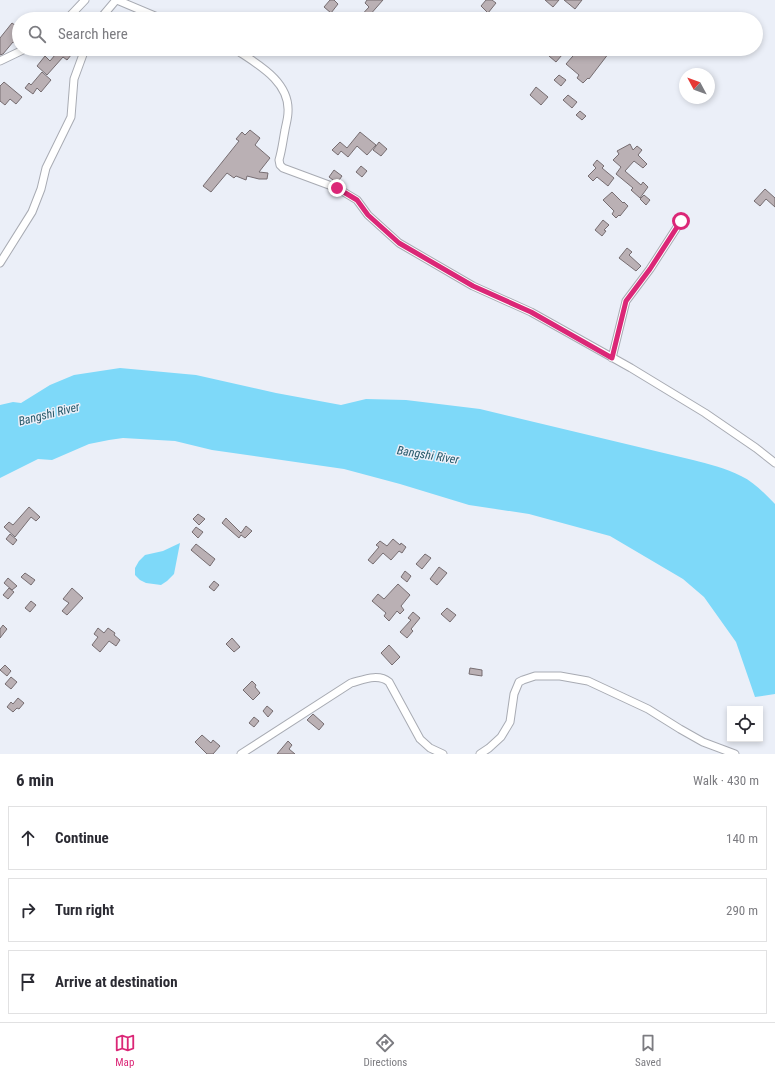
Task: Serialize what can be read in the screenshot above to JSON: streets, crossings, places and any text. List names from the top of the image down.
{
  "water": ["Bangshi River"],
  "north": "top left",
  "page": {
    "search": "Search here",
    "heading": ["6 min", "Walk · 430 m"],
    "list": [
      ["Continue", "140 m"],
      ["Turn right", "290 m"],
      "Arrive at destination"
    ],
    "nav": ["Map", "Directions", "Saved"]
  }
}
